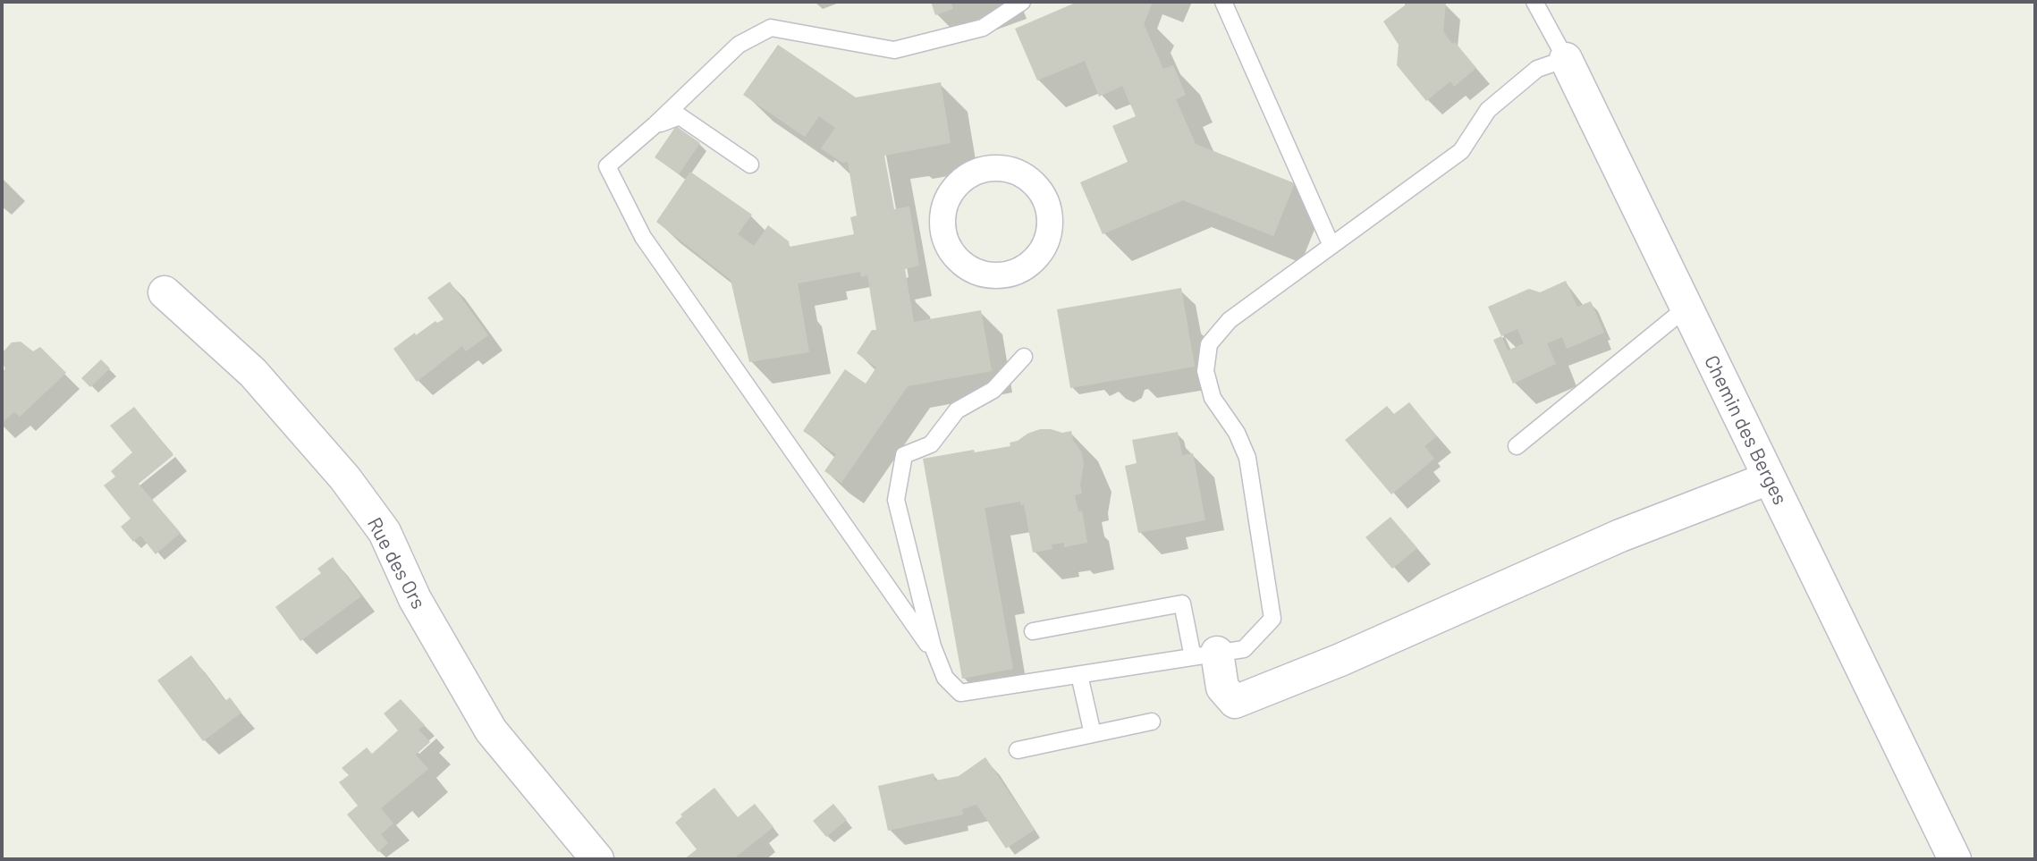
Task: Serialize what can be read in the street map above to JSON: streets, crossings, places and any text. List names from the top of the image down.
{
  "streets": {
    "street": ["Chemin des Berges", "Rue des Ors"]
  }
}
